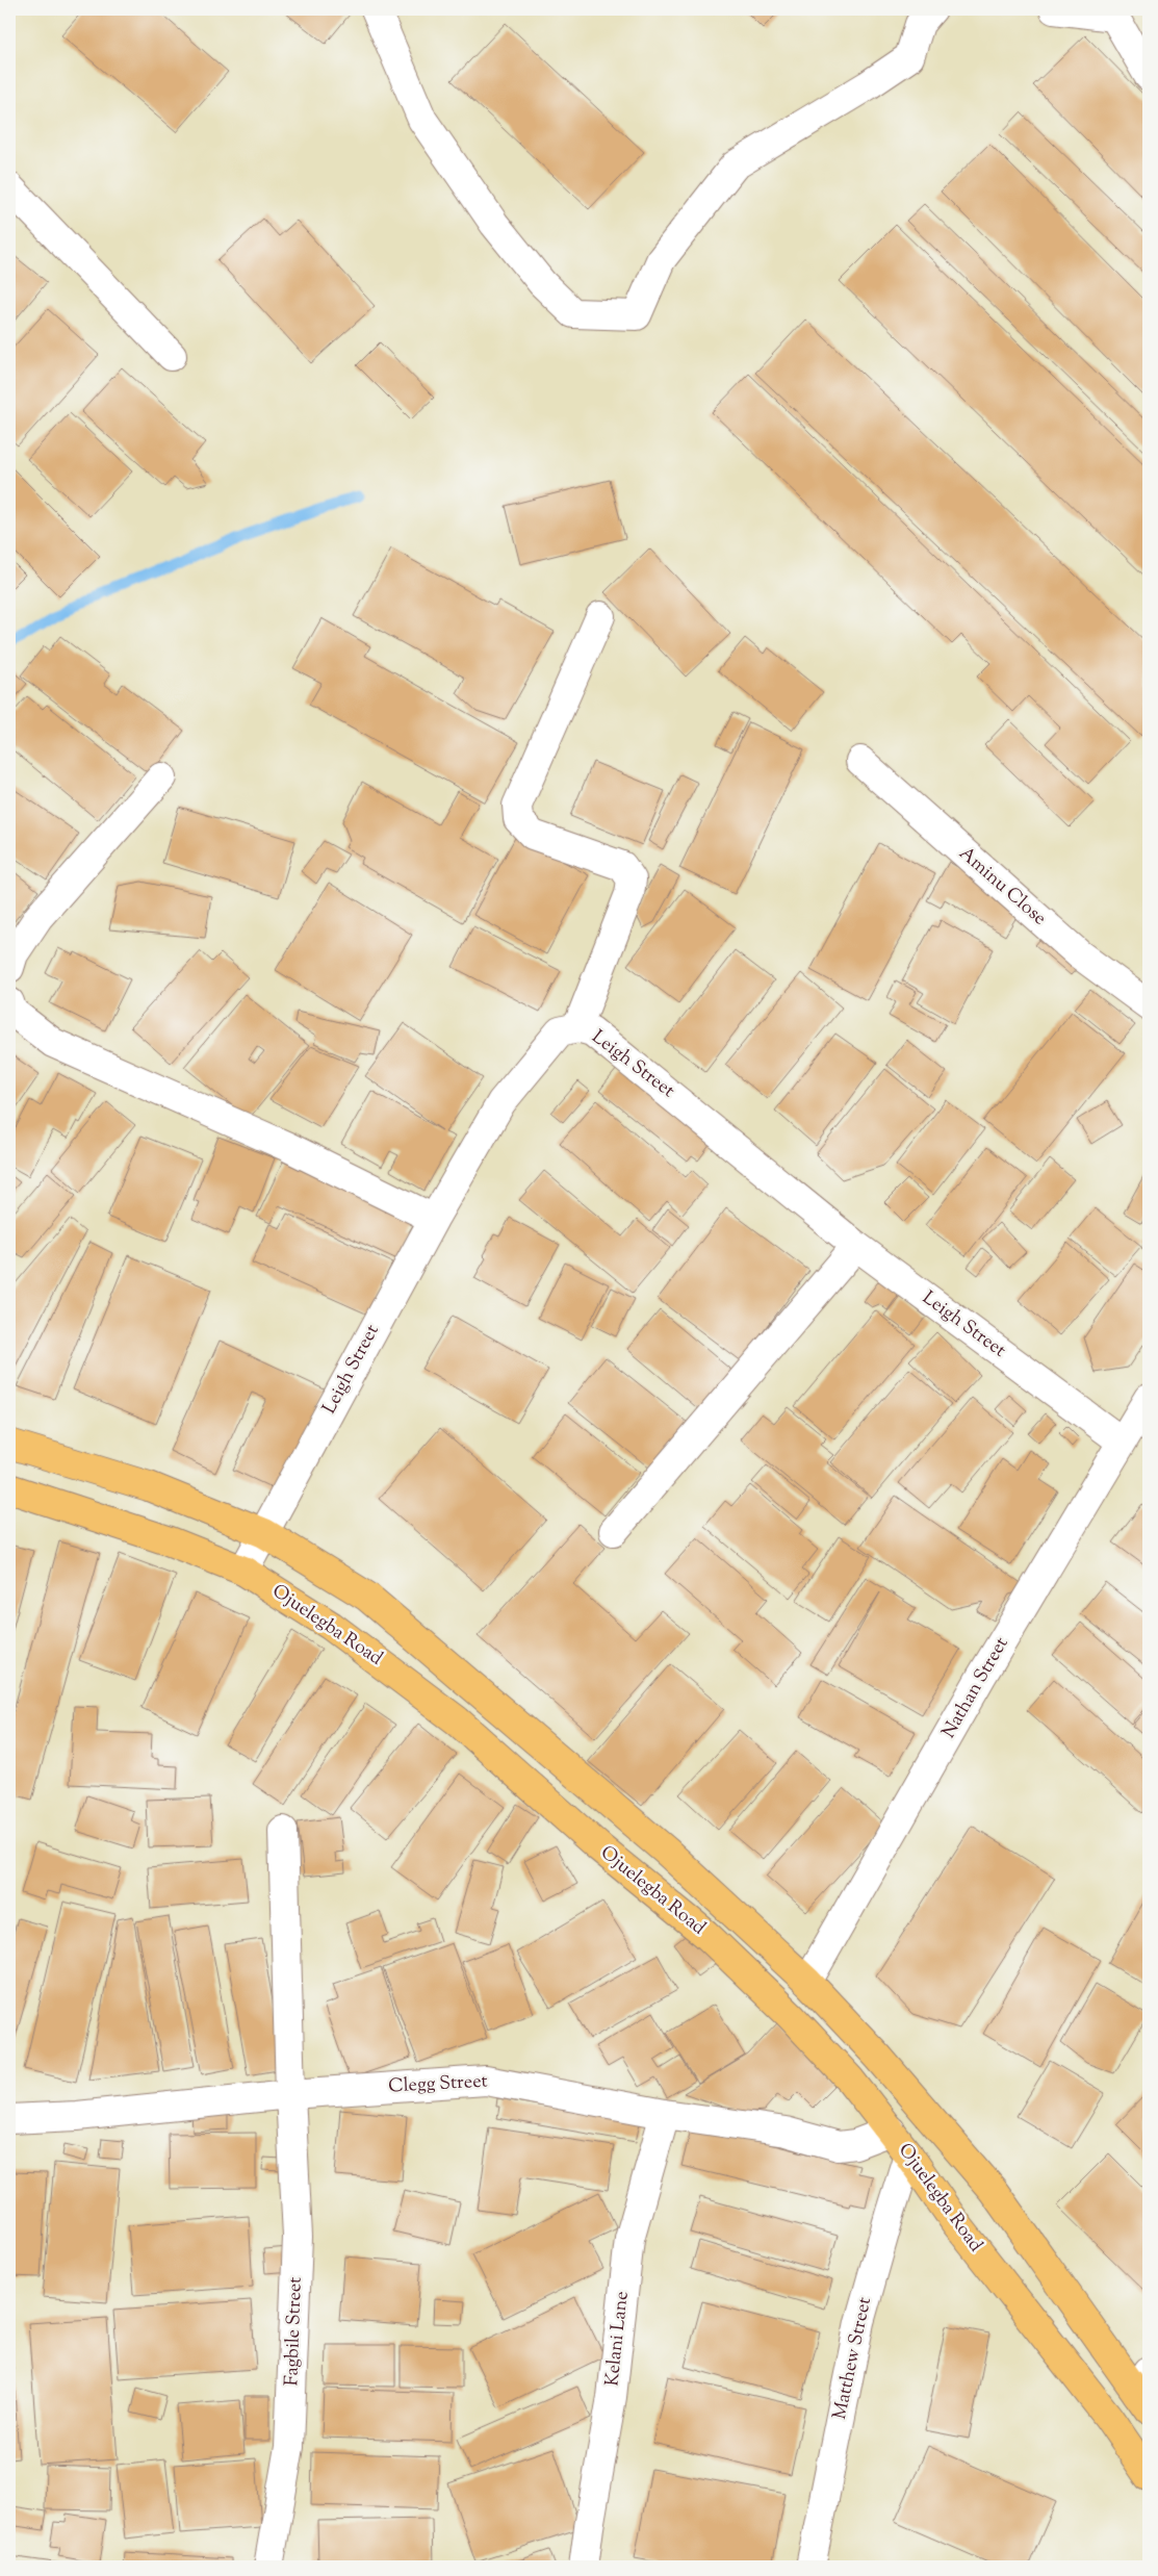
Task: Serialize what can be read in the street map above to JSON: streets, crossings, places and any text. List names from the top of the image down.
{
  "streets": {
    "main road": ["Ojuelegba Road"],
    "street": [
      "Aminu Close",
      "Leigh Street",
      "Nathan Street",
      "Clegg Street",
      "Fagbile Street",
      "Kelani Lane",
      "Matthew Street"
    ]
  },
  "crossings": [
    ["Leigh Street", "Ojuelegba Road"],
    ["Leigh Street", "Nathan Street"],
    ["Ojuelegba Road", "Nathan Street"],
    ["Ojuelegba Road", "Clegg Street"],
    ["Ojuelegba Road", "Matthew Street"],
    ["Clegg Street", "Fagbile Street"],
    ["Clegg Street", "Kelani Lane"]
  ]
}
